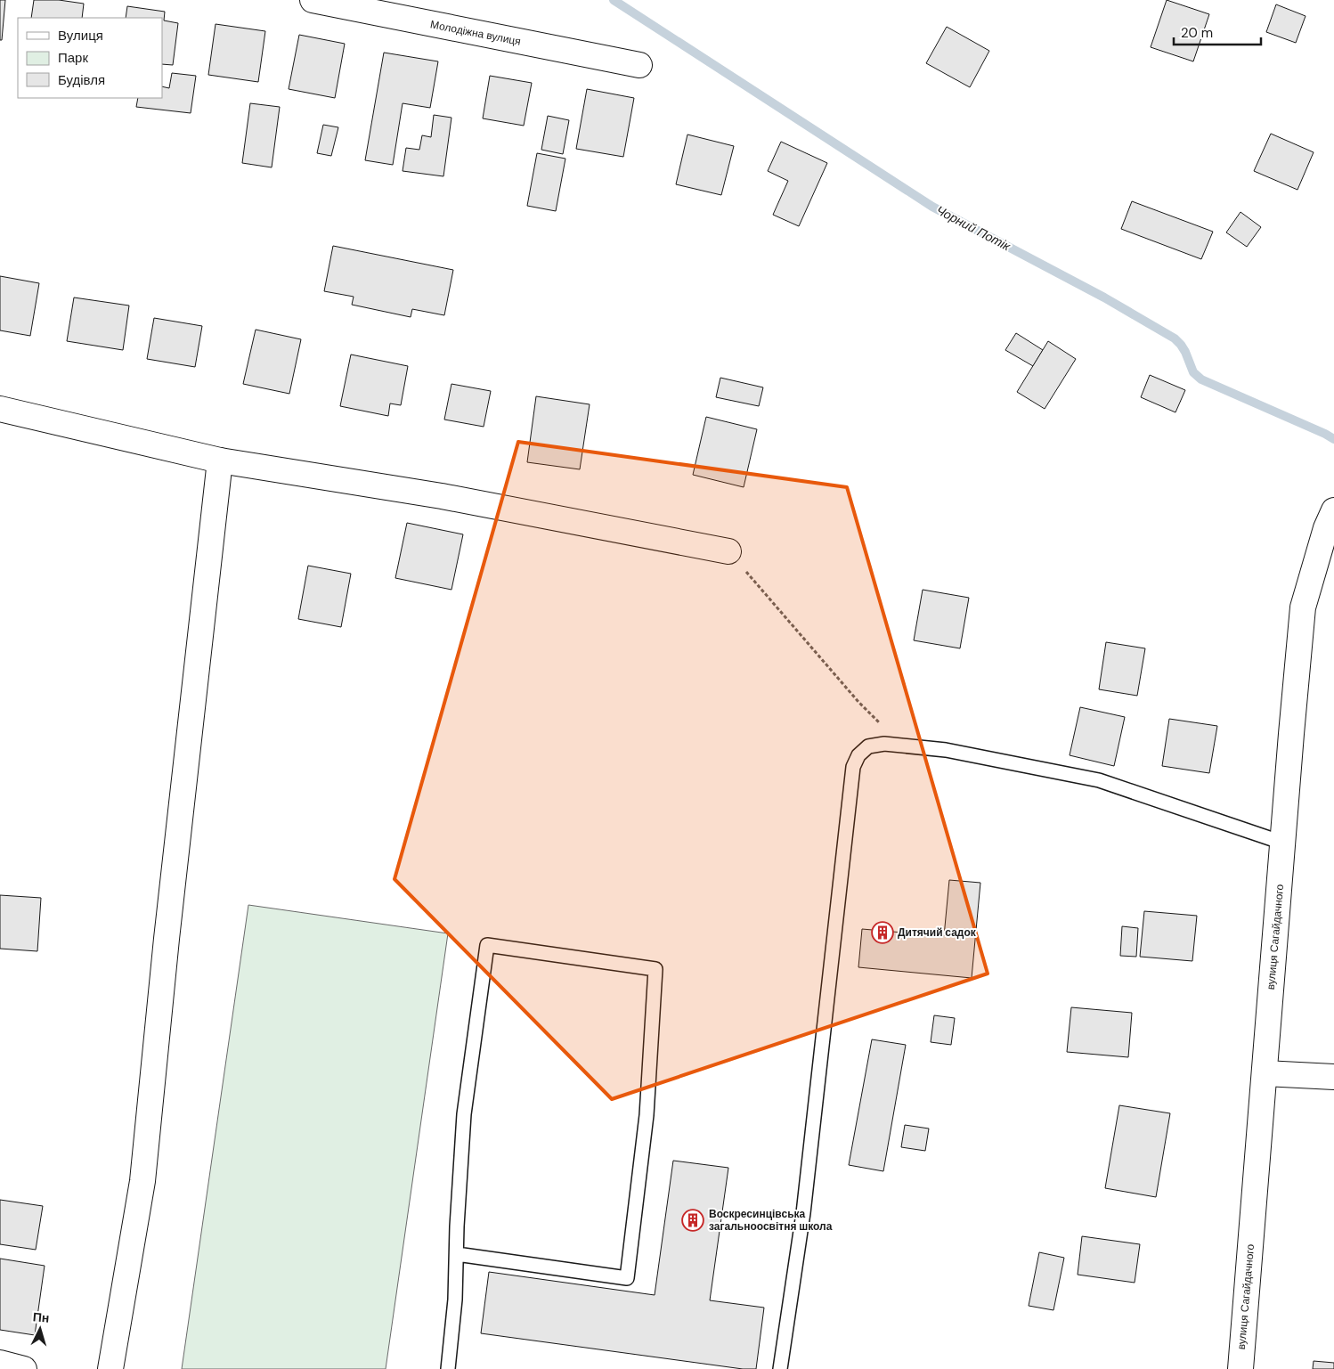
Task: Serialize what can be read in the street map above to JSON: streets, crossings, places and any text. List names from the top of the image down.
{
  "streets": {
    "street": ["Молодіжна вулиця", "вулиця Сагайдачного"]
  },
  "water": ["Чорний Потік"],
  "places": {
    "building": ["Дитячий садок", "Воскресинцівська загальноосвітня школа"]
  },
  "legend": ["Вулиця", "Парк", "Будівля"],
  "scale_bar": "20 m",
  "north": "top"
}
